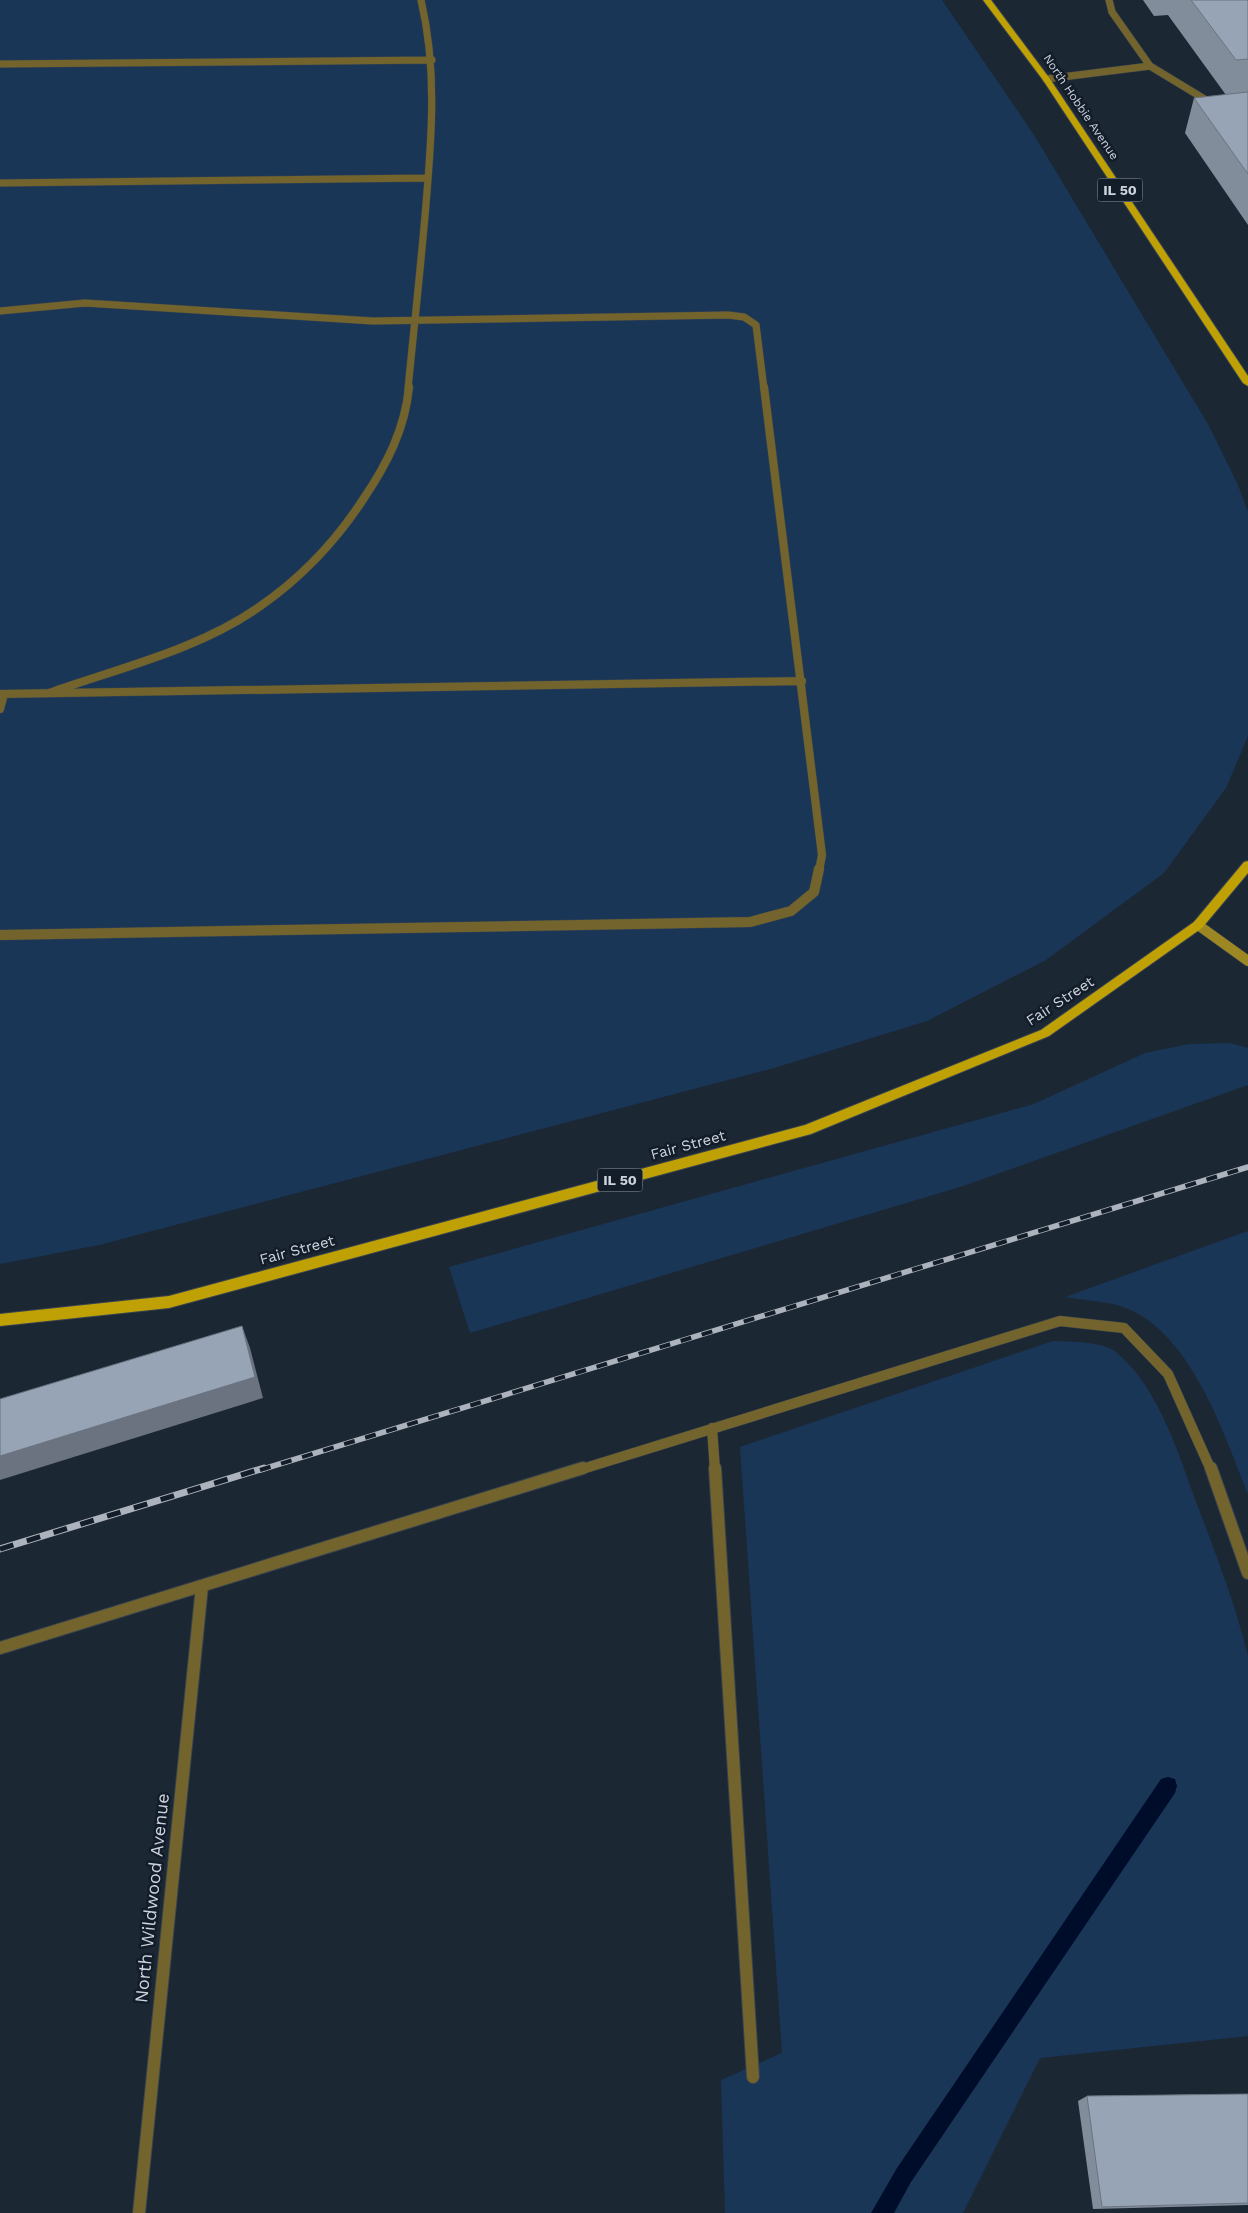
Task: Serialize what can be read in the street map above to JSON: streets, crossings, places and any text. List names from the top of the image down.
{
  "streets": {
    "main road": ["North Hobbie Avenue", "IL 50", "Fair Street"],
    "street": ["North Wildwood Avenue"]
  },
  "crossings": [
    ["IL 50", "Fair Street"]
  ]
}
